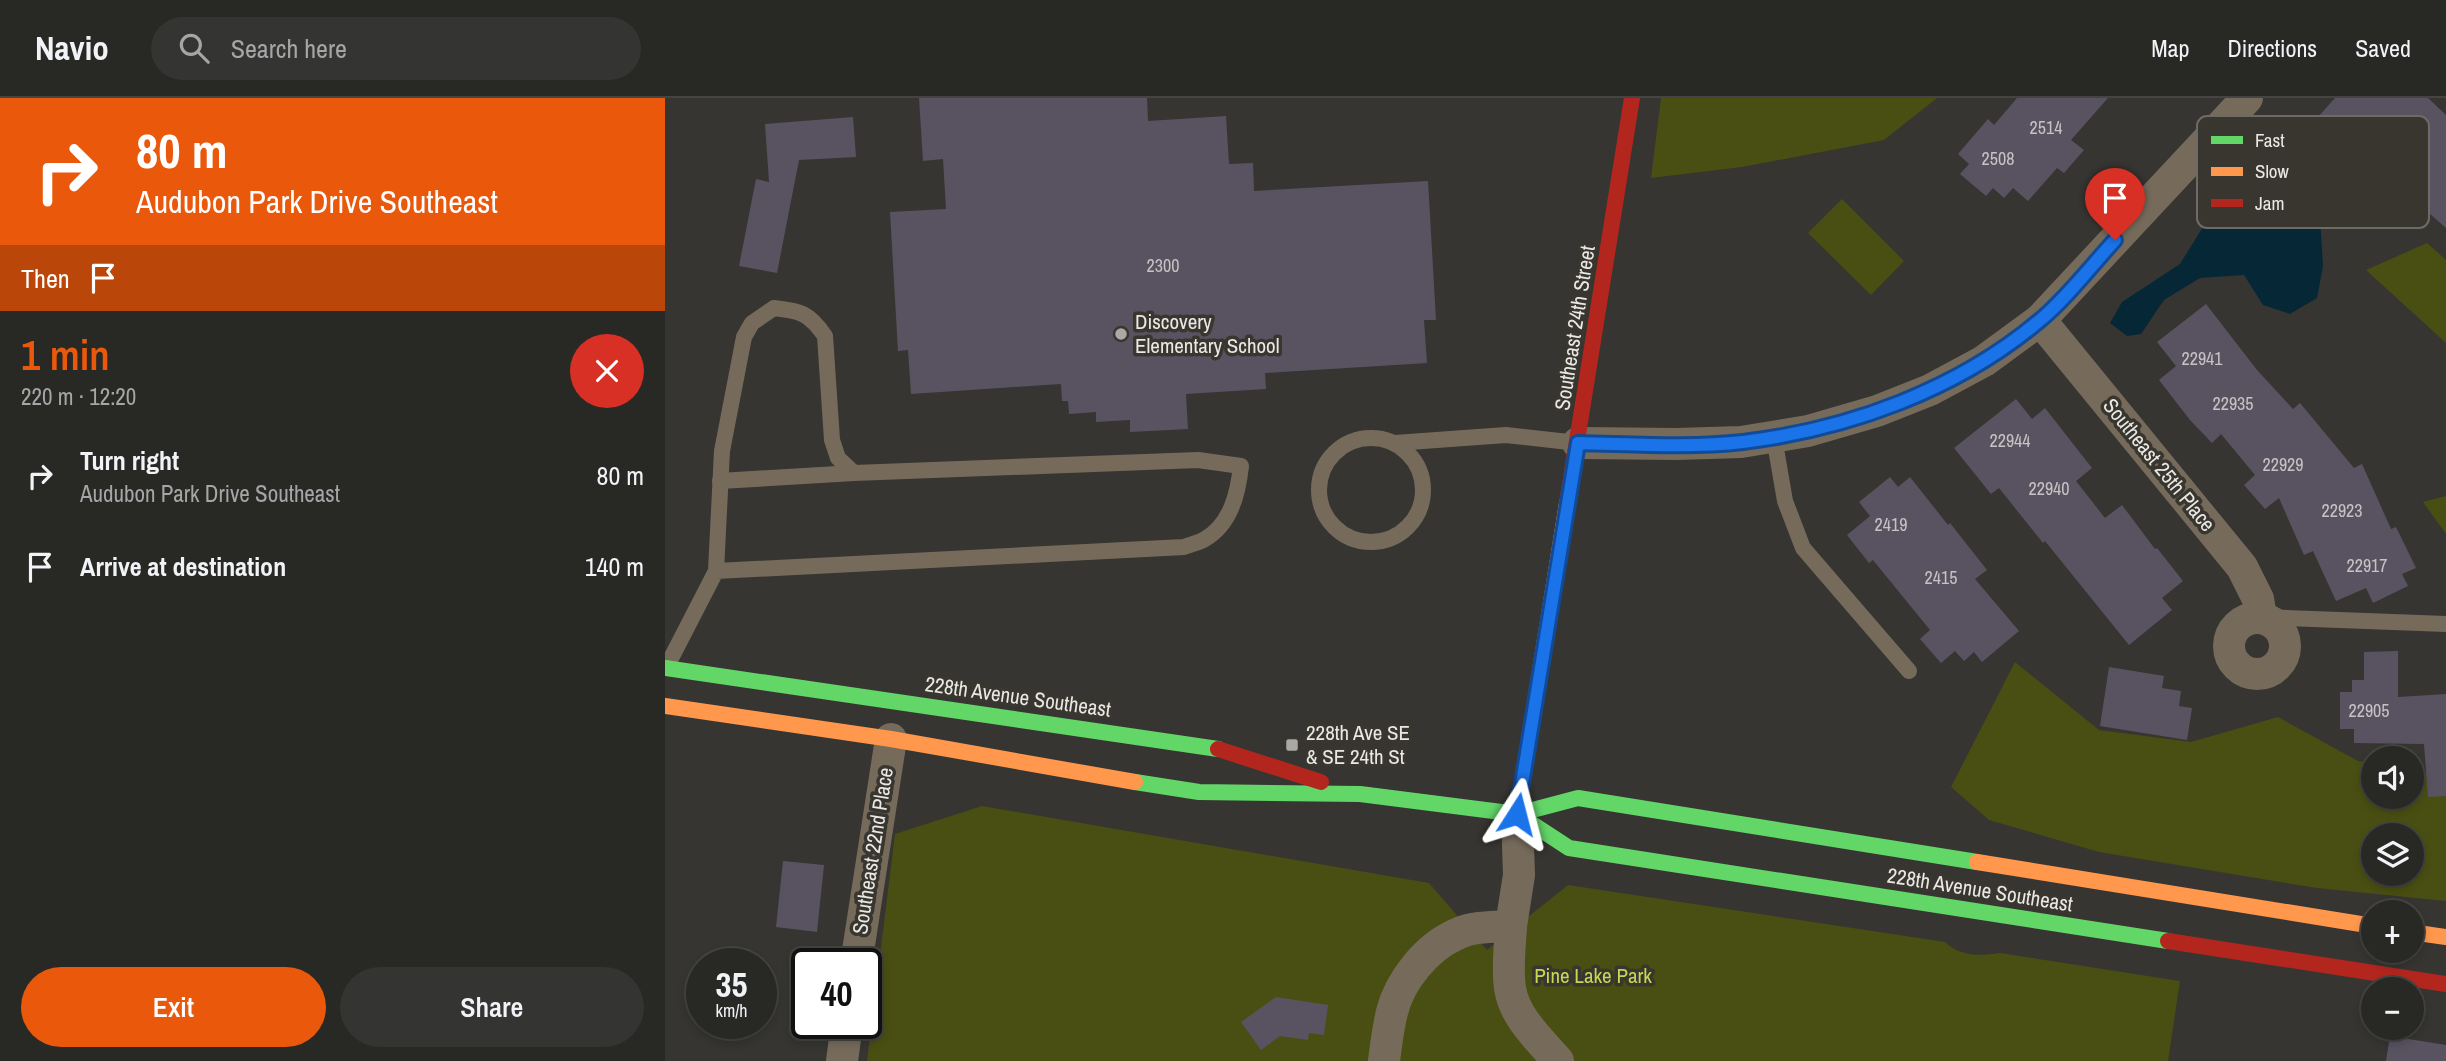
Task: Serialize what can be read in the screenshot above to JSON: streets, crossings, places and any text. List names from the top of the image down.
{
  "streets": {
    "main road": ["Southeast 24th Street", "228th Avenue Southeast"],
    "street": ["Southeast 25th Place", "Southeast 22nd Place"]
  },
  "crossings": [
    ["Southeast 24th Street", "228th Avenue Southeast"],
    ["228th Avenue Southeast", "Southeast 22nd Place"]
  ],
  "parks": ["Pine Lake Park"],
  "places": {
    "other": ["Discovery Elementary School"],
    "transit": ["228th Ave SE & SE 24th St"]
  },
  "house_numbers": [
    "2514",
    "2508",
    "2300",
    "22941",
    "22935",
    "22944",
    "22929",
    "22940",
    "22923",
    "2419",
    "22917",
    "2415",
    "22905"
  ],
  "legend": ["Fast", "Slow", "Jam"],
  "page": {
    "header": "Navio",
    "search": "Search here",
    "nav": ["Map", "Directions", "Saved"],
    "turn": ["80 m", "Audubon Park Drive Southeast"],
    "then": "Then",
    "heading": ["1 min", "220 m · 12:20"],
    "list": [
      {
        "name": "Turn right",
        "note": "Audubon Park Drive Southeast",
        "value": "80 m"
      },
      {
        "name": "Arrive at destination",
        "value": "140 m"
      }
    ],
    "map_buttons": ["+", "−"],
    "speed": "35 km/h",
    "limit": "40",
    "buttons": ["Exit", "Share"]
  }
}
